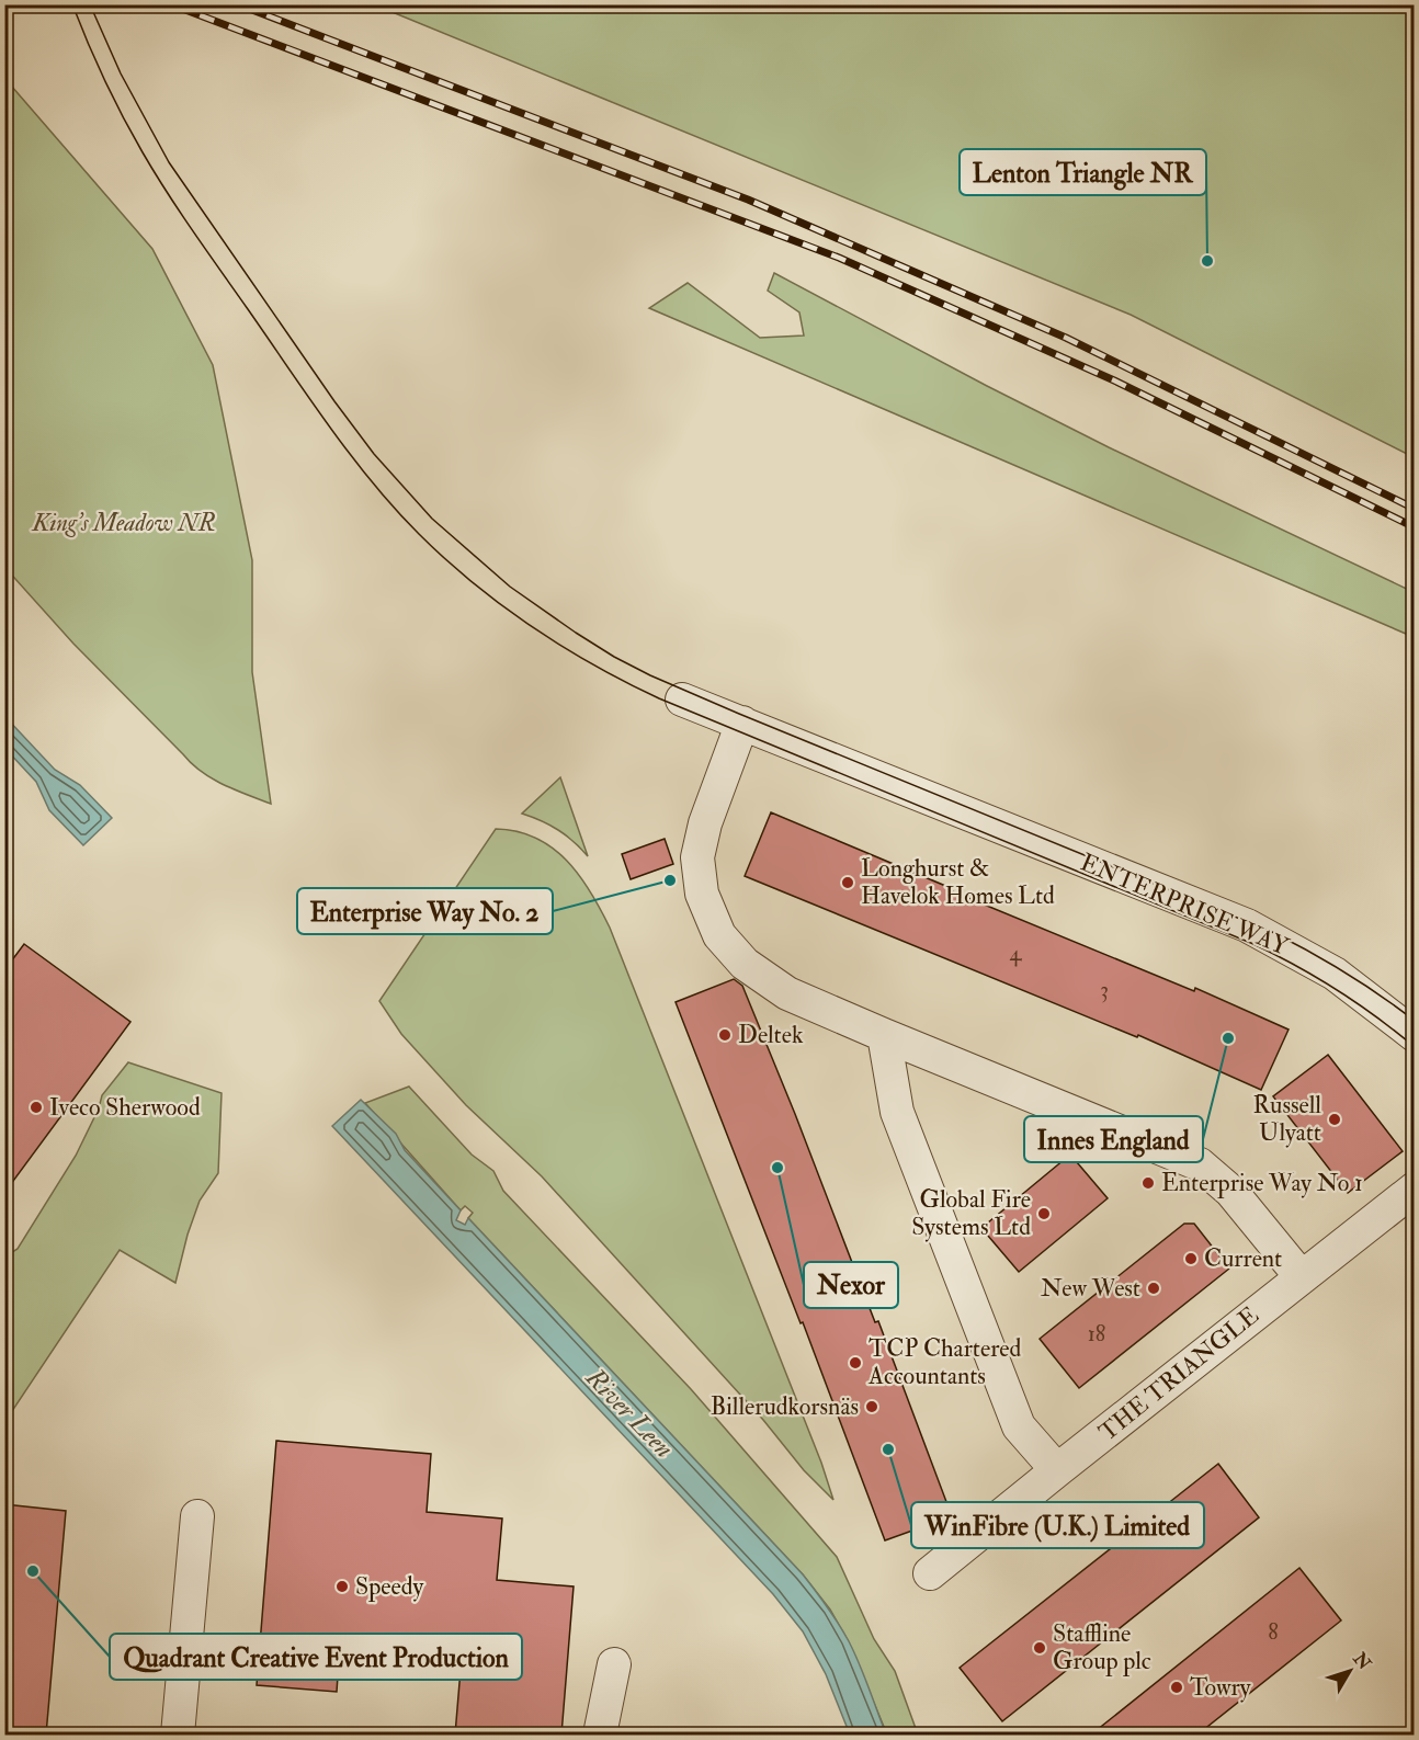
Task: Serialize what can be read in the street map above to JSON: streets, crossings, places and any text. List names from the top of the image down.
{
  "streets": {
    "street": ["ENTERPRISE WAY", "THE TRIANGLE"]
  },
  "water": ["River Leen"],
  "parks": ["King's Meadow NR"],
  "places": [
    "Lenton Triangle NR",
    "Enterprise Way No. 2",
    "Longhurst & Havelok Homes Ltd",
    "Deltek",
    "Innes England",
    "Iveco Sherwood",
    "Russell Ulyatt",
    "Nexor",
    "Enterprise Way No 1",
    "Global Fire Systems Ltd",
    "Current",
    "New West",
    "TCP Chartered Accountants",
    "Billerudkorsnäs",
    "WinFibre (U.K.) Limited",
    "Quadrant Creative Event Production",
    "Speedy",
    "Staffline Group plc",
    "Towry"
  ],
  "house_numbers": [
    "4",
    "3",
    "18",
    "8"
  ],
  "north": "top right"
}
